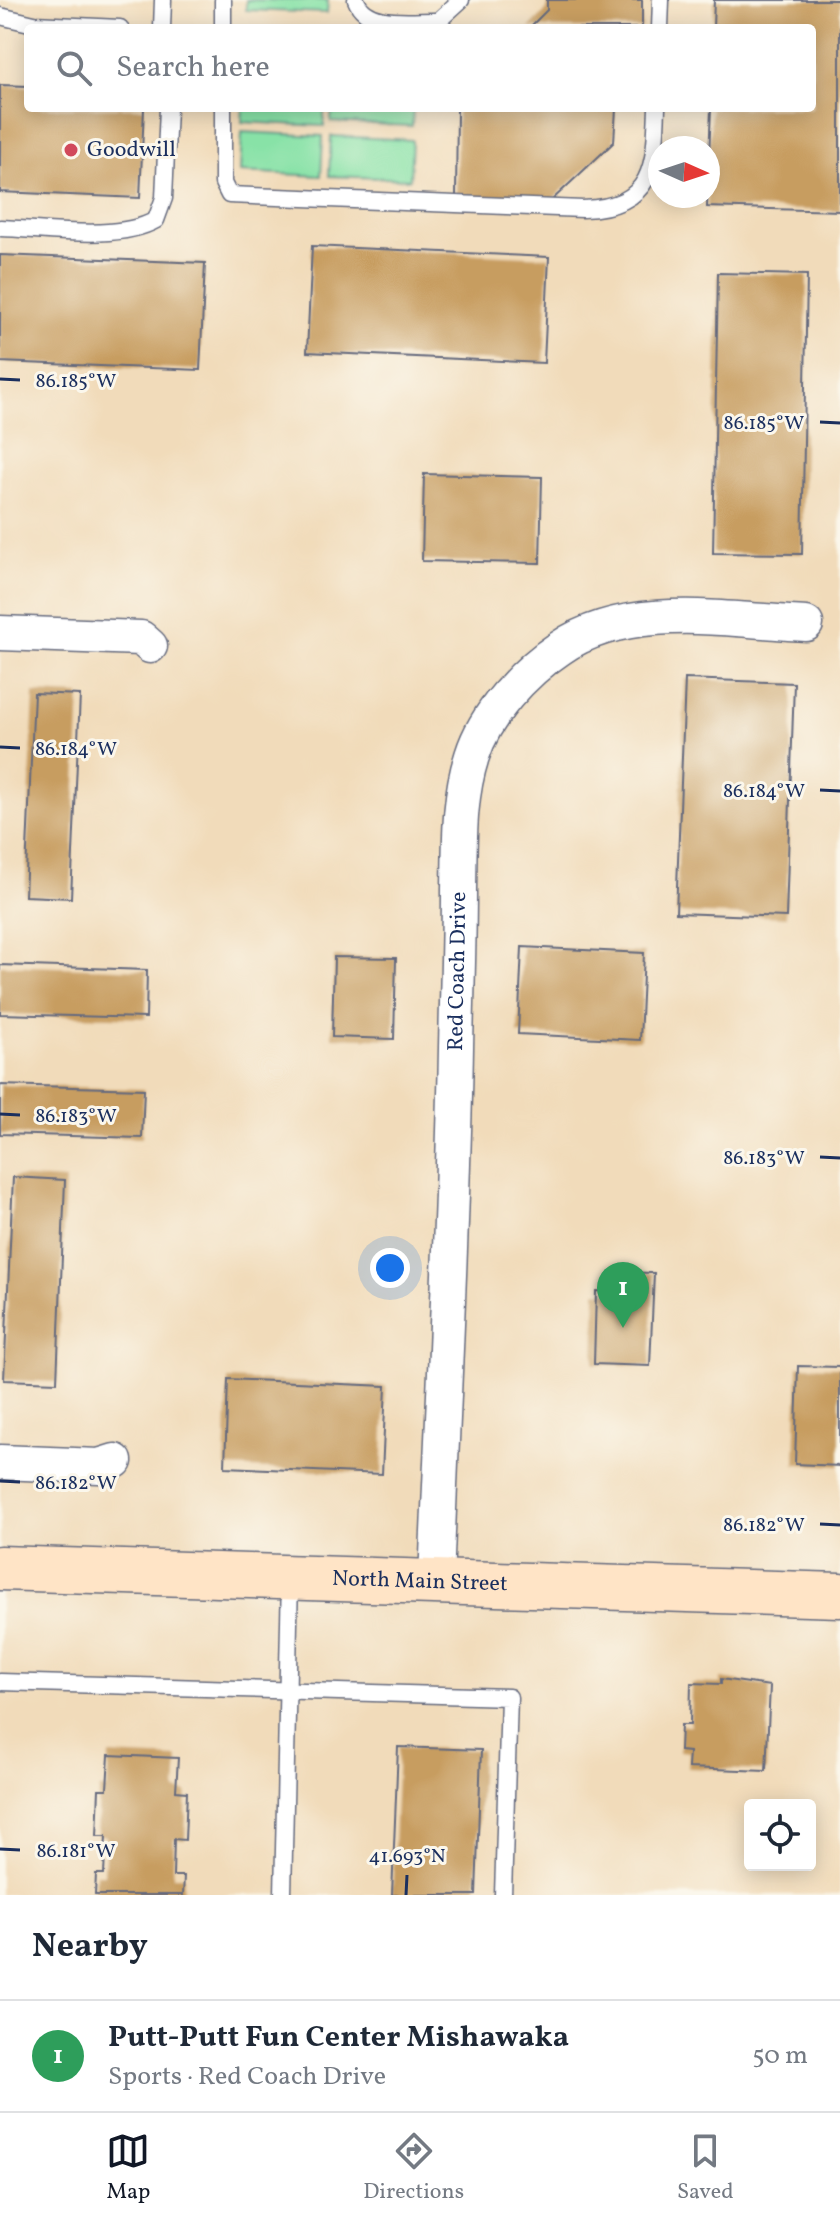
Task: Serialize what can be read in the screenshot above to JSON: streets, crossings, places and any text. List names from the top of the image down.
{
  "streets": {
    "main road": ["North Main Street"],
    "street": ["Red Coach Drive"]
  },
  "crossings": [
    ["Red Coach Drive", "North Main Street"]
  ],
  "places": ["Goodwill"],
  "north": "right",
  "page": {
    "search": "Search here",
    "pins": "1",
    "heading": "Nearby",
    "list": [
      {
        "mark": "1",
        "name": "Putt-Putt Fun Center Mishawaka",
        "note": "Sports · Red Coach Drive",
        "value": "50 m"
      }
    ],
    "nav": ["Map", "Directions", "Saved"]
  },
  "coordinates": [
    "86.185°W",
    "86.184°W",
    "86.183°W",
    "86.182°W",
    "86.181°W",
    "41.693°N"
  ]
}
